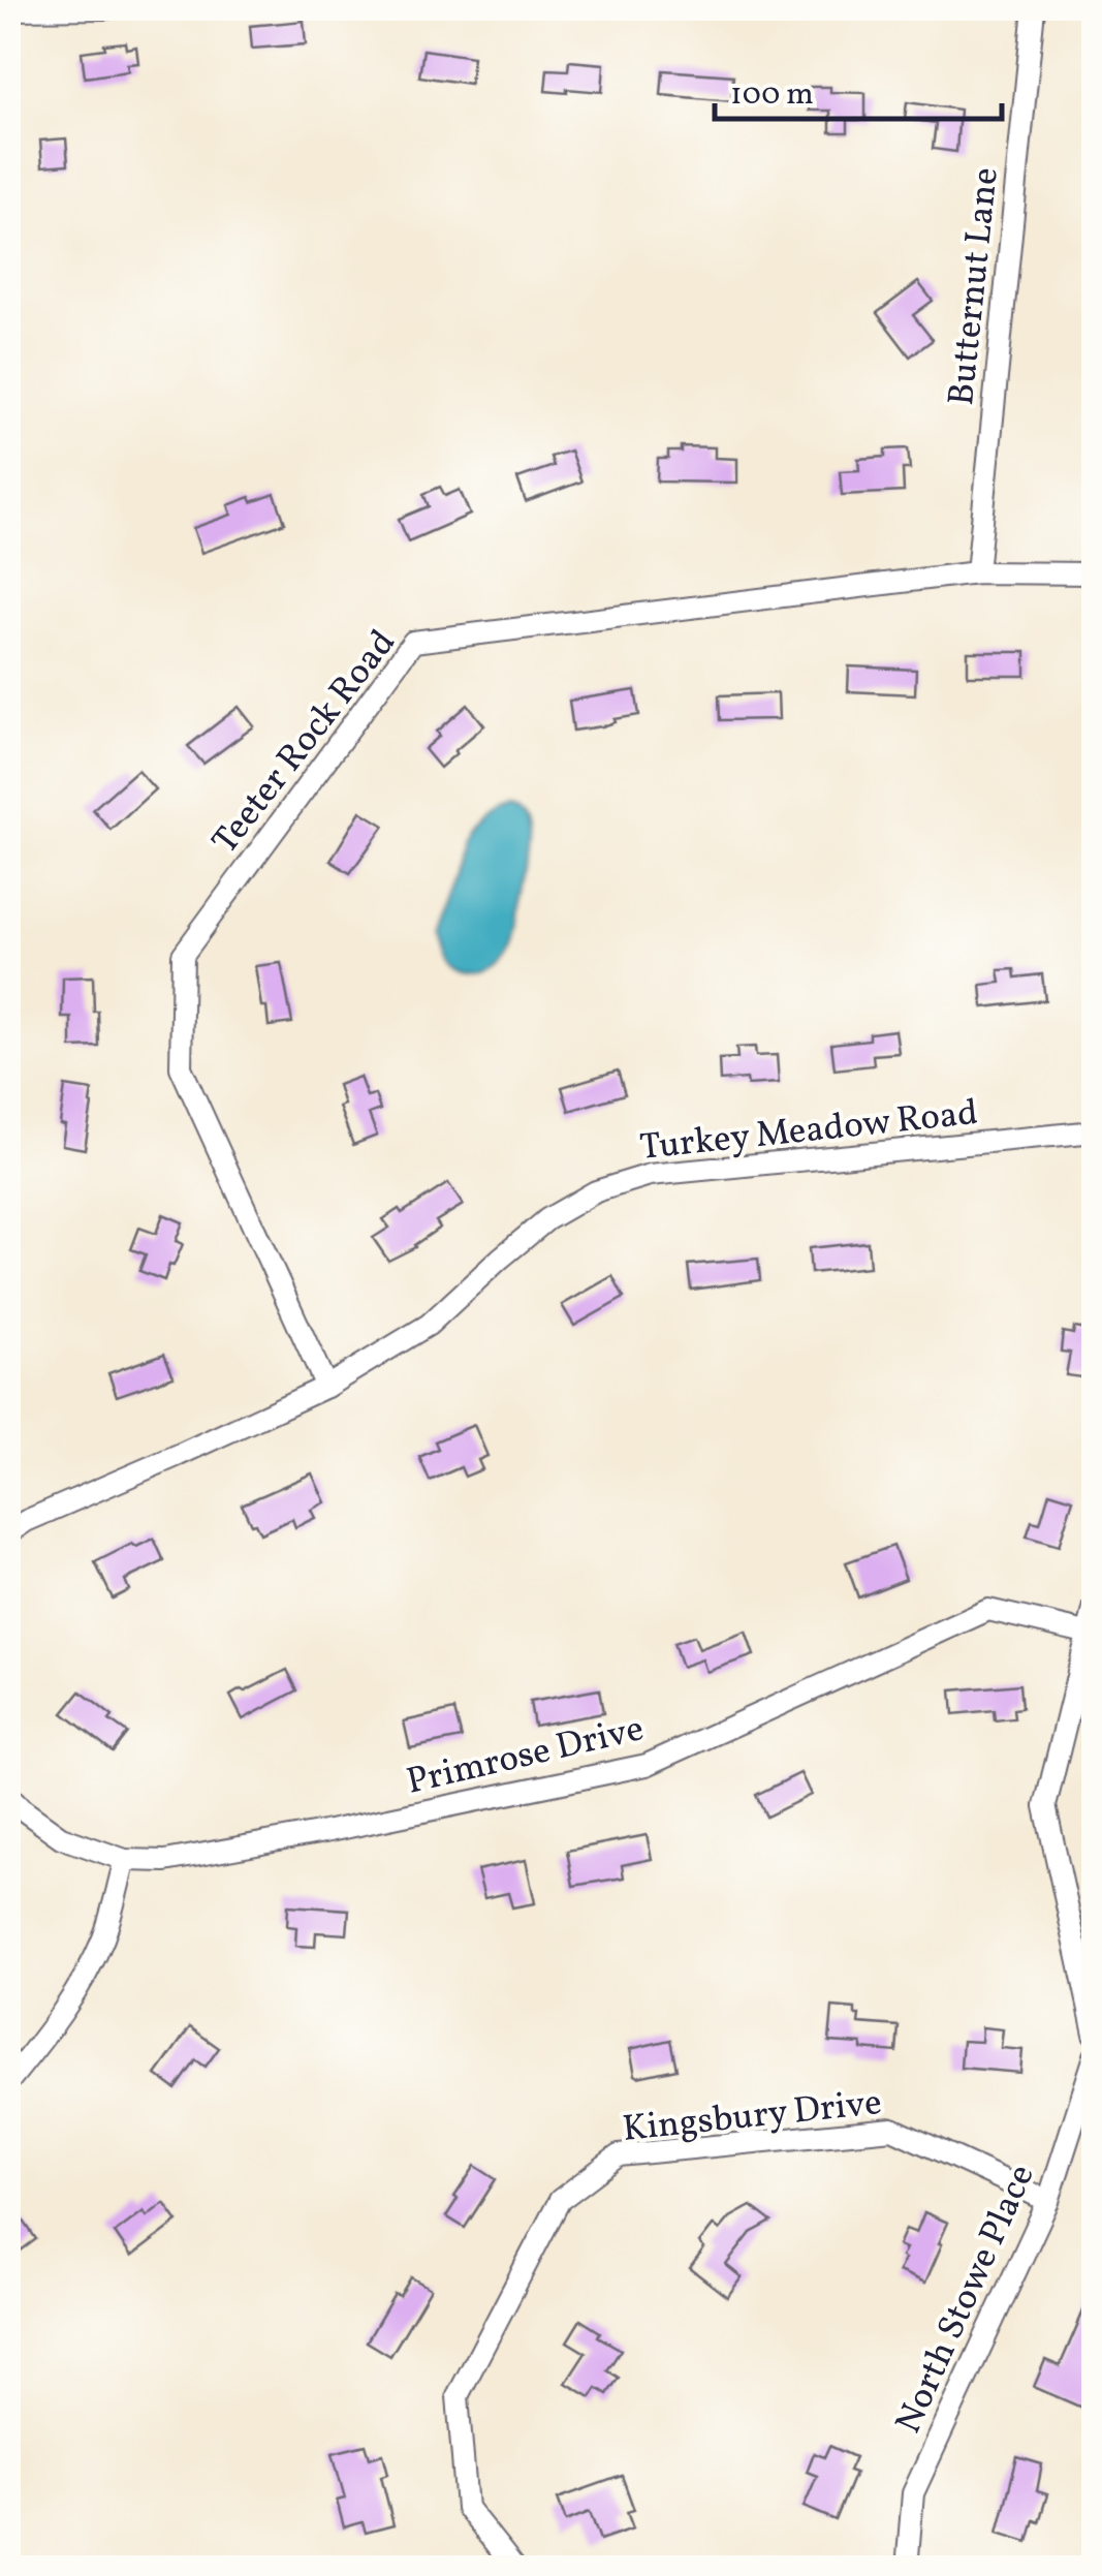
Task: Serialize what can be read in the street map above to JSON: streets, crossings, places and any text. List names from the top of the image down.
{
  "streets": {
    "street": [
      "Butternut Lane",
      "Teeter Rock Road",
      "Turkey Meadow Road",
      "Primrose Drive",
      "Kingsbury Drive",
      "North Stowe Place"
    ]
  },
  "crossings": [
    ["Butternut Lane", "Teeter Rock Road"],
    ["Teeter Rock Road", "Turkey Meadow Road"],
    ["Kingsbury Drive", "North Stowe Place"]
  ],
  "scale_bar": "100 m"
}
